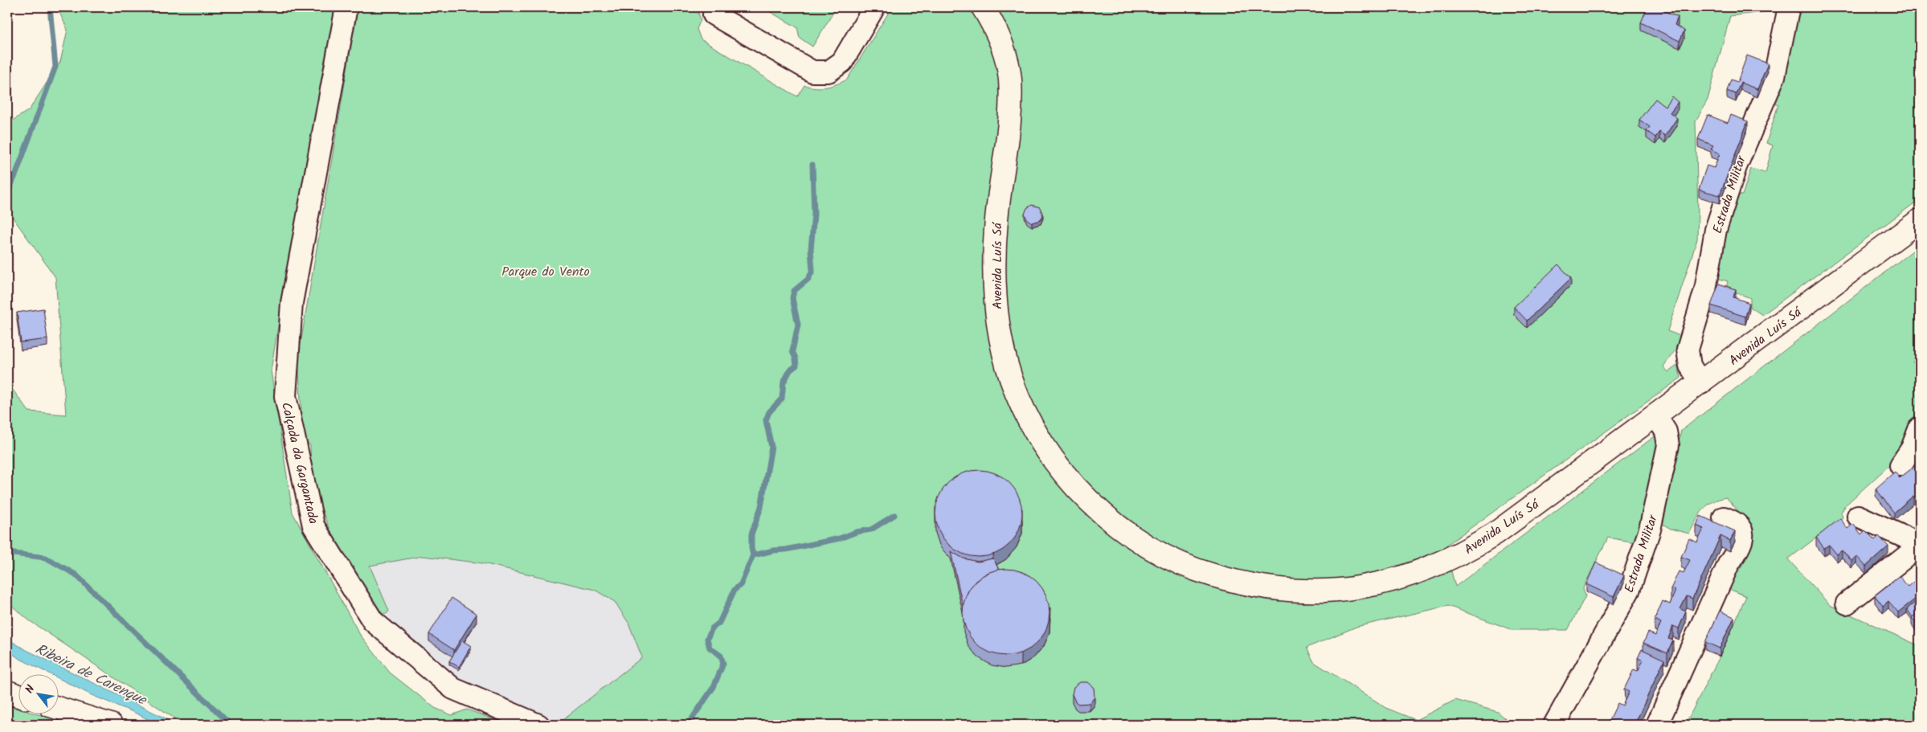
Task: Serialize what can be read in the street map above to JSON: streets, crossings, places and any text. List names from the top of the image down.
{
  "streets": {
    "street": ["Estrada Militar", "Avenida Luís Sá", "Calçada da Gargantada"]
  },
  "crossings": [
    ["Estrada Militar", "Avenida Luís Sá"]
  ],
  "water": ["Ribeira de Carenque"],
  "parks": ["Parque do Vento"],
  "north": "top left"
}
